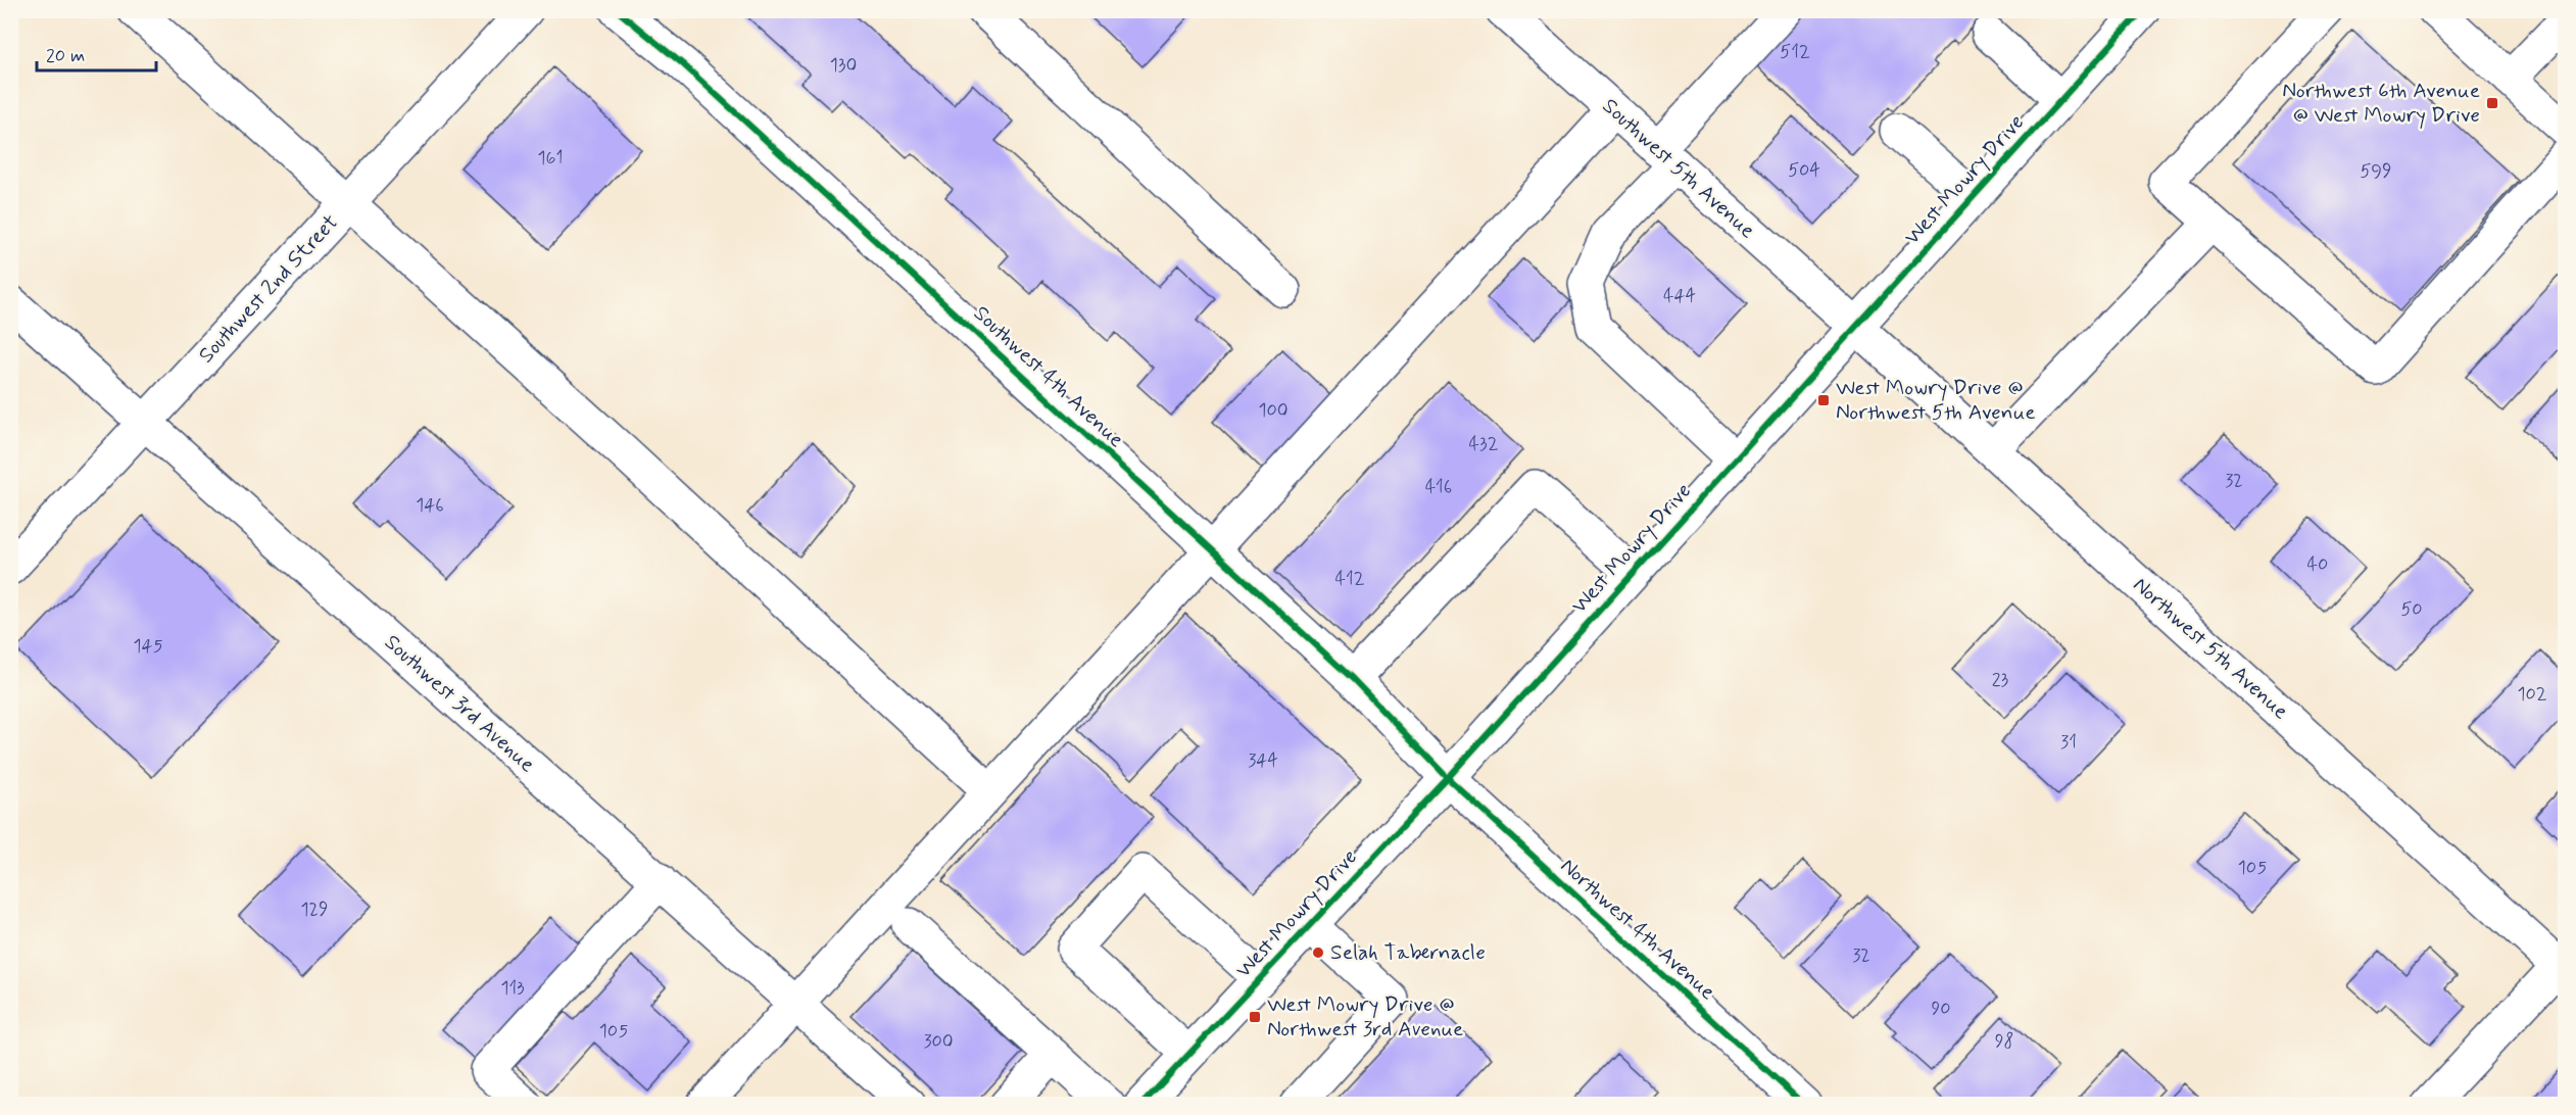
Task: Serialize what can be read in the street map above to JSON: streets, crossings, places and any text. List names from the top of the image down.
{
  "streets": {
    "street": [
      "Southwest 5th Avenue",
      "West Mowry Drive",
      "Southwest 2nd Street",
      "Southwest 4th Avenue",
      "Northwest 5th Avenue",
      "Southwest 3rd Avenue",
      "Northwest 4th Avenue"
    ]
  },
  "crossings": [
    ["Southwest 5th Avenue", "West Mowry Drive"],
    ["Southwest 5th Avenue", "Northwest 5th Avenue"],
    ["West Mowry Drive", "Southwest 4th Avenue"],
    ["West Mowry Drive", "Northwest 5th Avenue"],
    ["West Mowry Drive", "Northwest 4th Avenue"],
    ["Southwest 2nd Street", "Southwest 3rd Avenue"],
    ["Southwest 4th Avenue", "Northwest 4th Avenue"]
  ],
  "places": {
    "transit": ["Northwest 6th Avenue @ West Mowry Drive", "West Mowry Drive @ Northwest 5th Avenue", "West Mowry Drive @ Northwest 3rd Avenue"],
    "other": ["Selah Tabernacle"]
  },
  "house_numbers": [
    "512",
    "130",
    "161",
    "504",
    "599",
    "444",
    "100",
    "432",
    "32",
    "416",
    "146",
    "40",
    "412",
    "50",
    "145",
    "23",
    "102",
    "31",
    "344",
    "105",
    "129",
    "32",
    "113",
    "90",
    "105",
    "300",
    "98"
  ],
  "scale_bar": "20 m"
}
